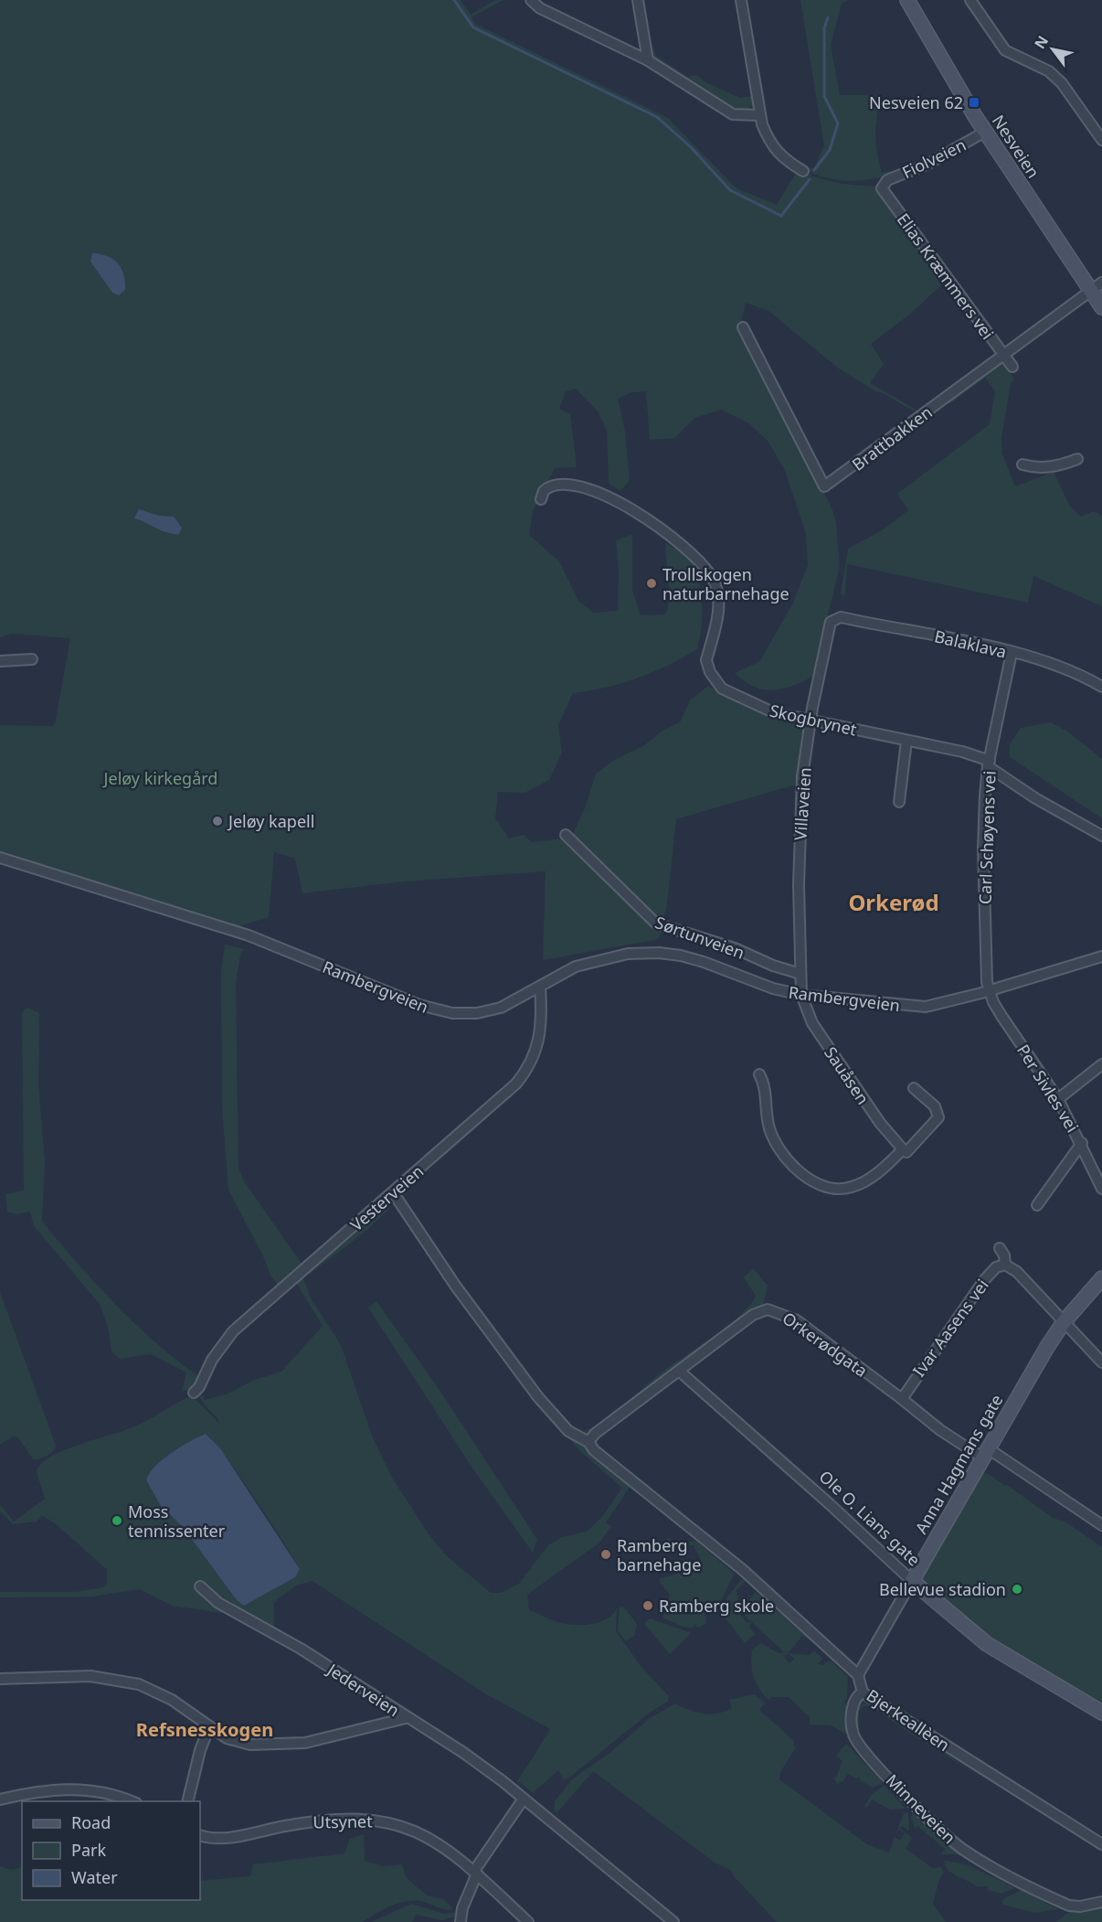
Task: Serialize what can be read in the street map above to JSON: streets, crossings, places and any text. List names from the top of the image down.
{
  "streets": {
    "street": [
      "Nesveien",
      "Fiolveien",
      "Elias Kræmmers vei",
      "Brattbakken",
      "Balaklava",
      "Skogbrynet",
      "Villaveien",
      "Carl Schøyens vei",
      "Sørtunveien",
      "Rambergveien",
      "Sauåsen",
      "Per Sivles vei",
      "Vesterveien",
      "Ivar Aasens vei",
      "Orkerødgata",
      "Anna Hagmans gate",
      "Ole O. Lians gate",
      "Jederveien",
      "Bjerkeallèen",
      "Minneveien",
      "Utsynet"
    ]
  },
  "crossings": [
    ["Nesveien", "Fiolveien"],
    ["Nesveien", "Brattbakken"],
    ["Fiolveien", "Elias Kræmmers vei"],
    ["Elias Kræmmers vei", "Brattbakken"],
    ["Balaklava", "Villaveien"],
    ["Balaklava", "Carl Schøyens vei"],
    ["Skogbrynet", "Villaveien"],
    ["Skogbrynet", "Carl Schøyens vei"],
    ["Villaveien", "Sørtunveien"],
    ["Villaveien", "Rambergveien"],
    ["Villaveien", "Sauåsen"],
    ["Carl Schøyens vei", "Rambergveien"],
    ["Carl Schøyens vei", "Per Sivles vei"],
    ["Rambergveien", "Sauåsen"],
    ["Rambergveien", "Per Sivles vei"],
    ["Rambergveien", "Vesterveien"],
    ["Vesterveien", "Bjerkeallèen"],
    ["Ivar Aasens vei", "Orkerødgata"],
    ["Orkerødgata", "Anna Hagmans gate"],
    ["Orkerødgata", "Ole O. Lians gate"],
    ["Orkerødgata", "Bjerkeallèen"],
    ["Anna Hagmans gate", "Ole O. Lians gate"],
    ["Anna Hagmans gate", "Bjerkeallèen"],
    ["Bjerkeallèen", "Minneveien"]
  ],
  "districts": ["Orkerød", "Refsnesskogen"],
  "parks": ["Jeløy kirkegård"],
  "places": {
    "transit": ["Nesveien 62"],
    "other": [
      "Trollskogen naturbarnehage",
      "Jeløy kapell",
      "Moss tennissenter",
      "Ramberg barnehage",
      "Bellevue stadion",
      "Ramberg skole"
    ]
  },
  "legend": ["Road", "Park", "Water"],
  "north": "top left"
}
